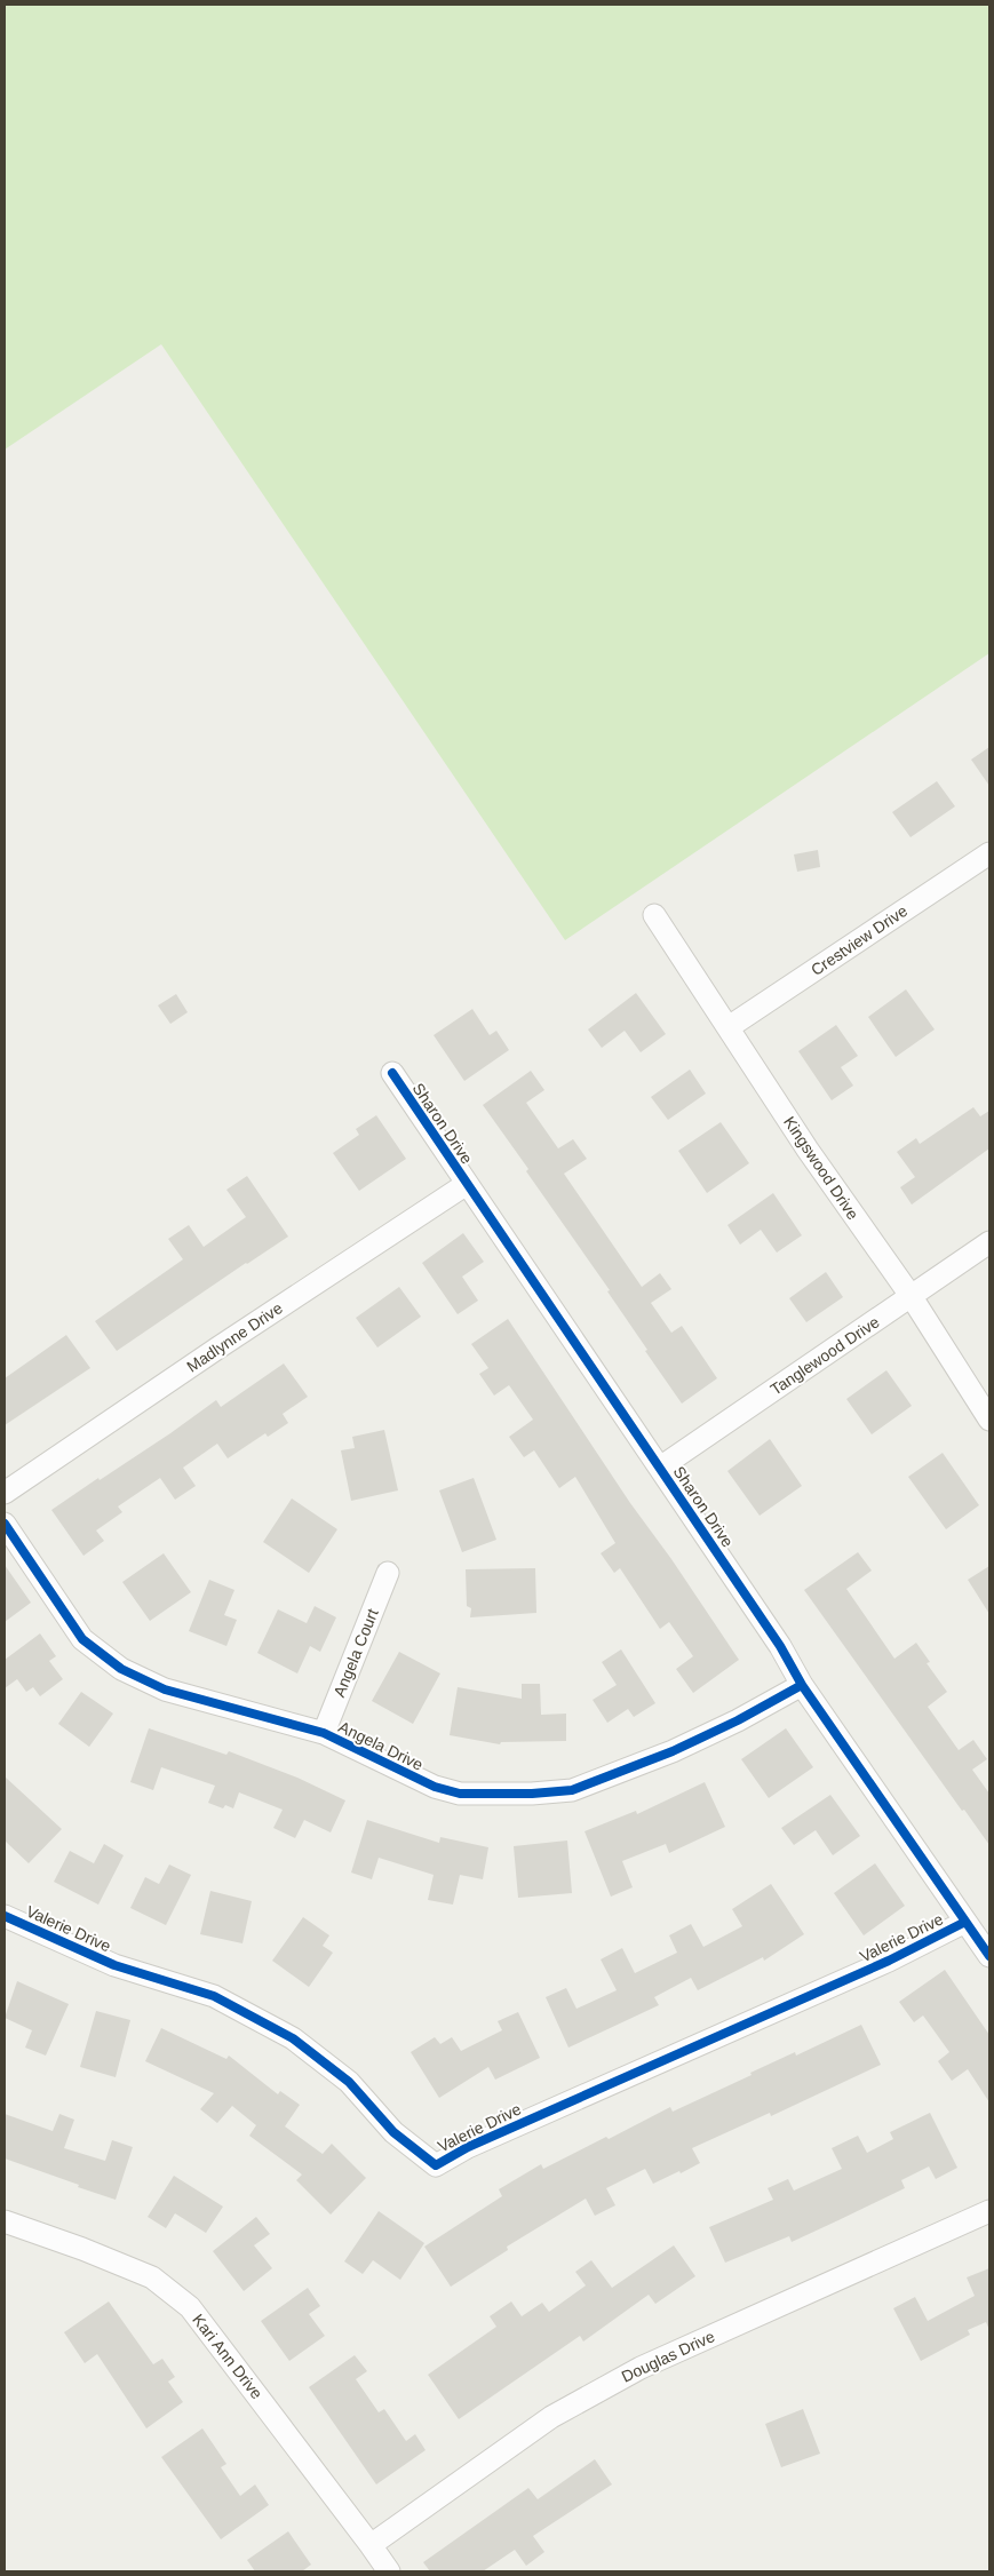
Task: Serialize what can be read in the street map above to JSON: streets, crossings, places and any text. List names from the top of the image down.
{
  "streets": {
    "street": [
      "Crestview Drive",
      "Sharon Drive",
      "Kingswood Drive",
      "Madlynne Drive",
      "Tanglewood Drive",
      "Angela Court",
      "Angela Drive",
      "Valerie Drive",
      "Kari Ann Drive",
      "Douglas Drive"
    ]
  },
  "crossings": [
    ["Crestview Drive", "Kingswood Drive"],
    ["Sharon Drive", "Madlynne Drive"],
    ["Sharon Drive", "Tanglewood Drive"],
    ["Sharon Drive", "Angela Drive"],
    ["Sharon Drive", "Valerie Drive"],
    ["Kingswood Drive", "Tanglewood Drive"],
    ["Angela Court", "Angela Drive"],
    ["Kari Ann Drive", "Douglas Drive"]
  ]
}
